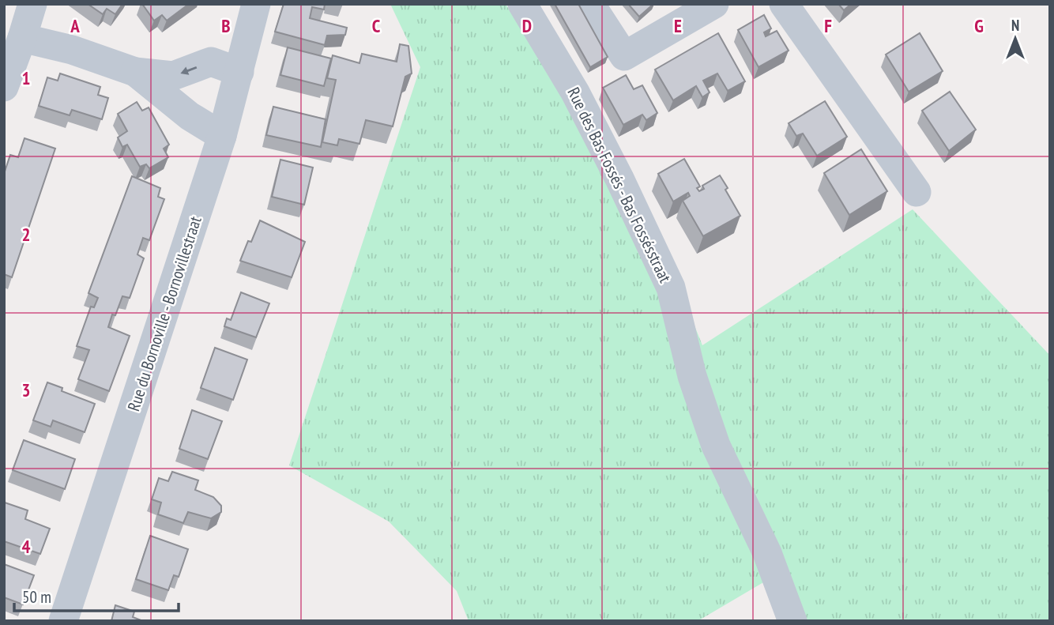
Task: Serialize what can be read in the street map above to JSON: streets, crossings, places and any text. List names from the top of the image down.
{
  "streets": {
    "street": ["Rue des Bas Fossés - Bas Fossésstraat", "Rue du Bornoville - Bornovillestraat"]
  },
  "scale_bar": "50 m",
  "north": "top",
  "grid": {
    "columns": [
      "A",
      "B",
      "C",
      "D",
      "E",
      "F",
      "G"
    ],
    "rows": [
      "1",
      "2",
      "3",
      "4"
    ]
  }
}
